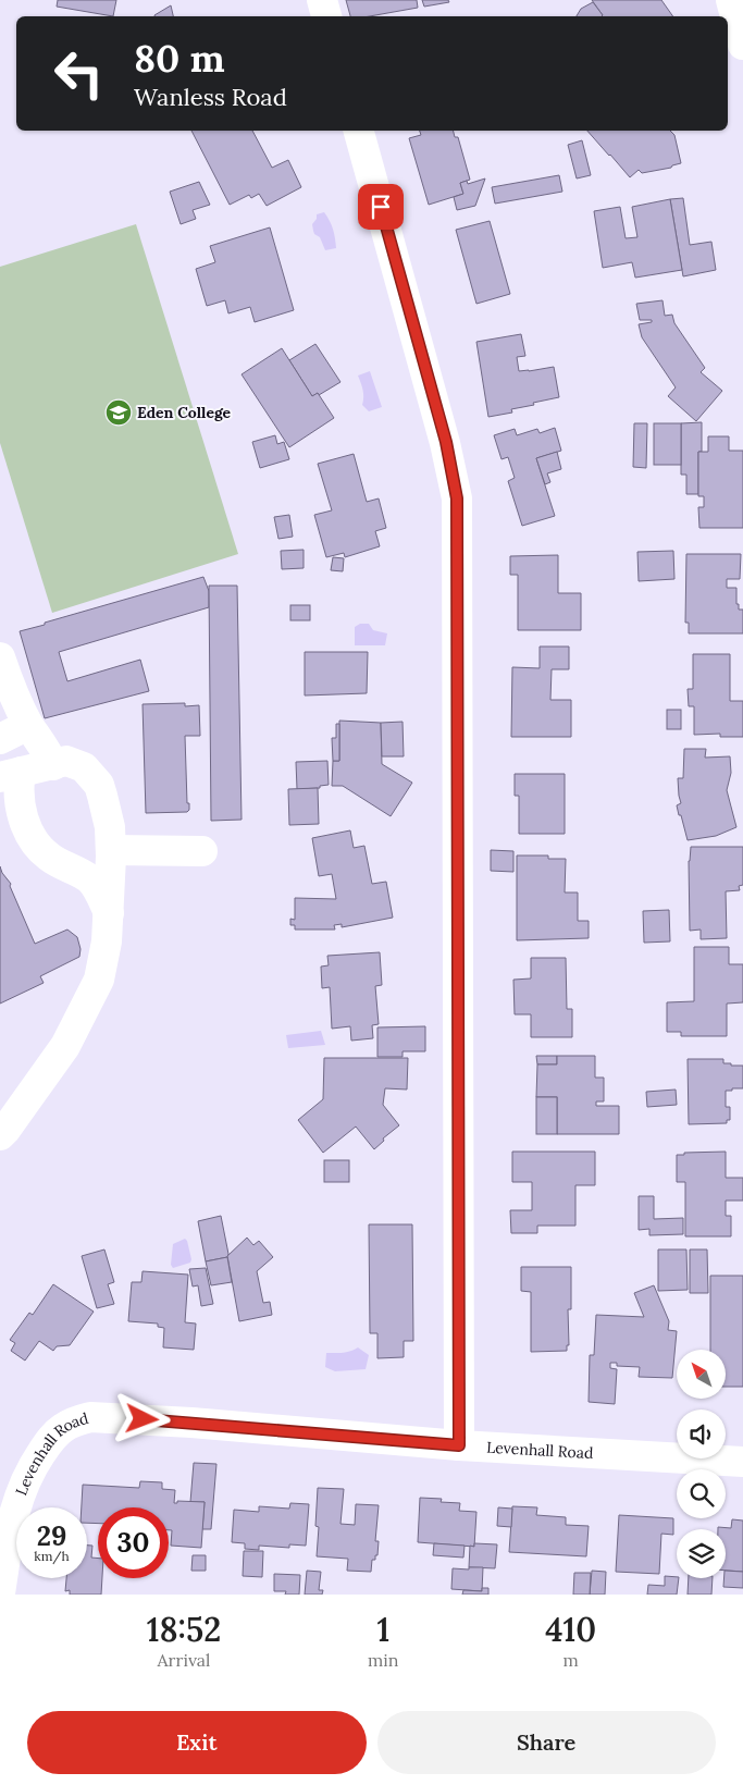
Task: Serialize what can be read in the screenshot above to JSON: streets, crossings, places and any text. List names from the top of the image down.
{
  "streets": {
    "street": ["Levenhall Road"]
  },
  "places": {
    "school or university": ["Eden College"]
  },
  "north": "top left",
  "page": {
    "turn": ["80 m", "Wanless Road"],
    "speed": "29 km/h",
    "limit": "30",
    "eta": [
      "18:52",
      "Arrival",
      "1",
      "min",
      "410",
      "m"
    ],
    "buttons": ["Exit", "Share"]
  }
}
